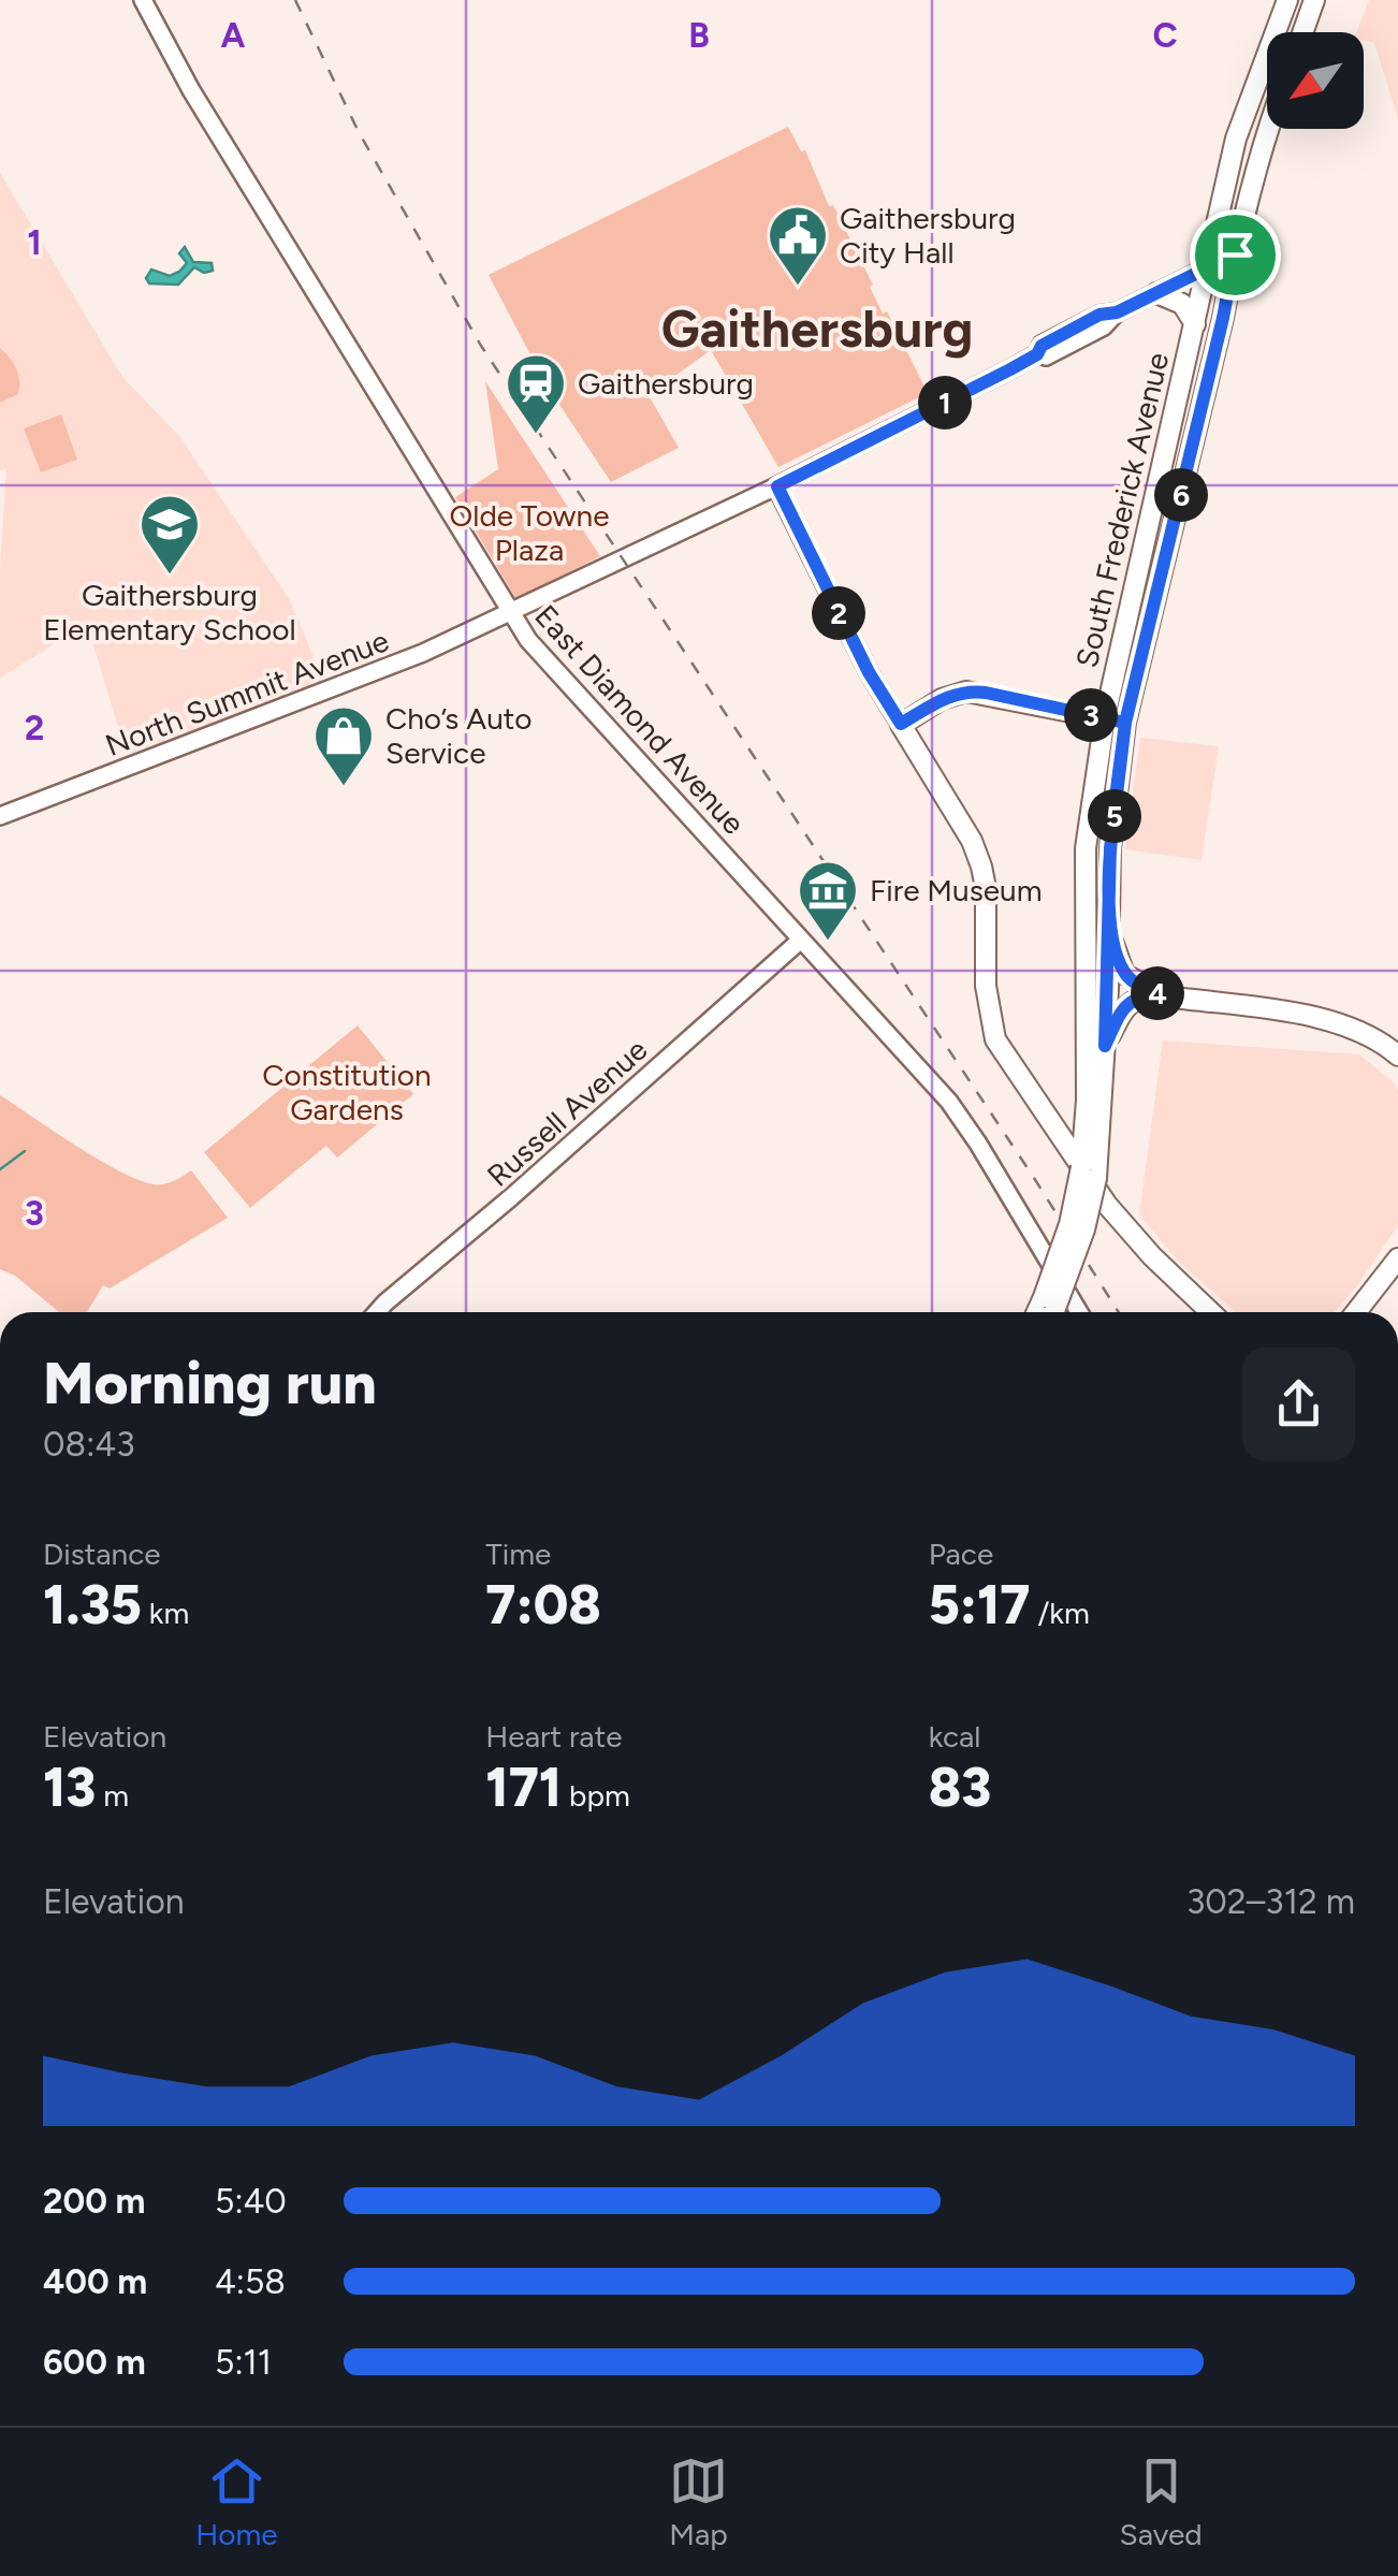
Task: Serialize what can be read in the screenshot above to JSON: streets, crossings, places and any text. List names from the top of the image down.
{
  "streets": {
    "main road": ["South Frederick Avenue"],
    "street": ["North Summit Avenue", "East Diamond Avenue", "Russell Avenue"]
  },
  "crossings": [
    ["South Frederick Avenue", "North Summit Avenue"],
    ["North Summit Avenue", "East Diamond Avenue"],
    ["East Diamond Avenue", "Russell Avenue"]
  ],
  "districts": ["Gaithersburg"],
  "parks": ["Olde Towne Plaza", "Constitution Gardens"],
  "places": {
    "public building": ["Gaithersburg City Hall"],
    "station": ["Gaithersburg"],
    "school or university": ["Gaithersburg Elementary School"],
    "shop": ["Cho’s Auto Service"],
    "museum": ["Fire Museum"]
  },
  "north": "bottom left",
  "page": {
    "pins": [
      "1",
      "6",
      "2",
      "3",
      "5",
      "4"
    ],
    "heading": ["Morning run", "08:43"],
    "stats": [
      ["Distance", "1.35 km"],
      ["Time", "7:08"],
      ["Pace", "5:17 /km"],
      ["Elevation", "13 m"],
      ["Heart rate", "171 bpm"],
      ["kcal", "83"]
    ],
    "chart": ["Elevation", "302–312 m"],
    "list": [
      {
        "name": "200 m",
        "note": "5:40"
      },
      {
        "name": "400 m",
        "note": "4:58"
      },
      {
        "name": "600 m",
        "note": "5:11"
      }
    ],
    "tabs": ["Home", "Map", "Saved"]
  },
  "grid": {
    "columns": ["A", "B", "C"],
    "rows": ["1", "2", "3"]
  }
}
